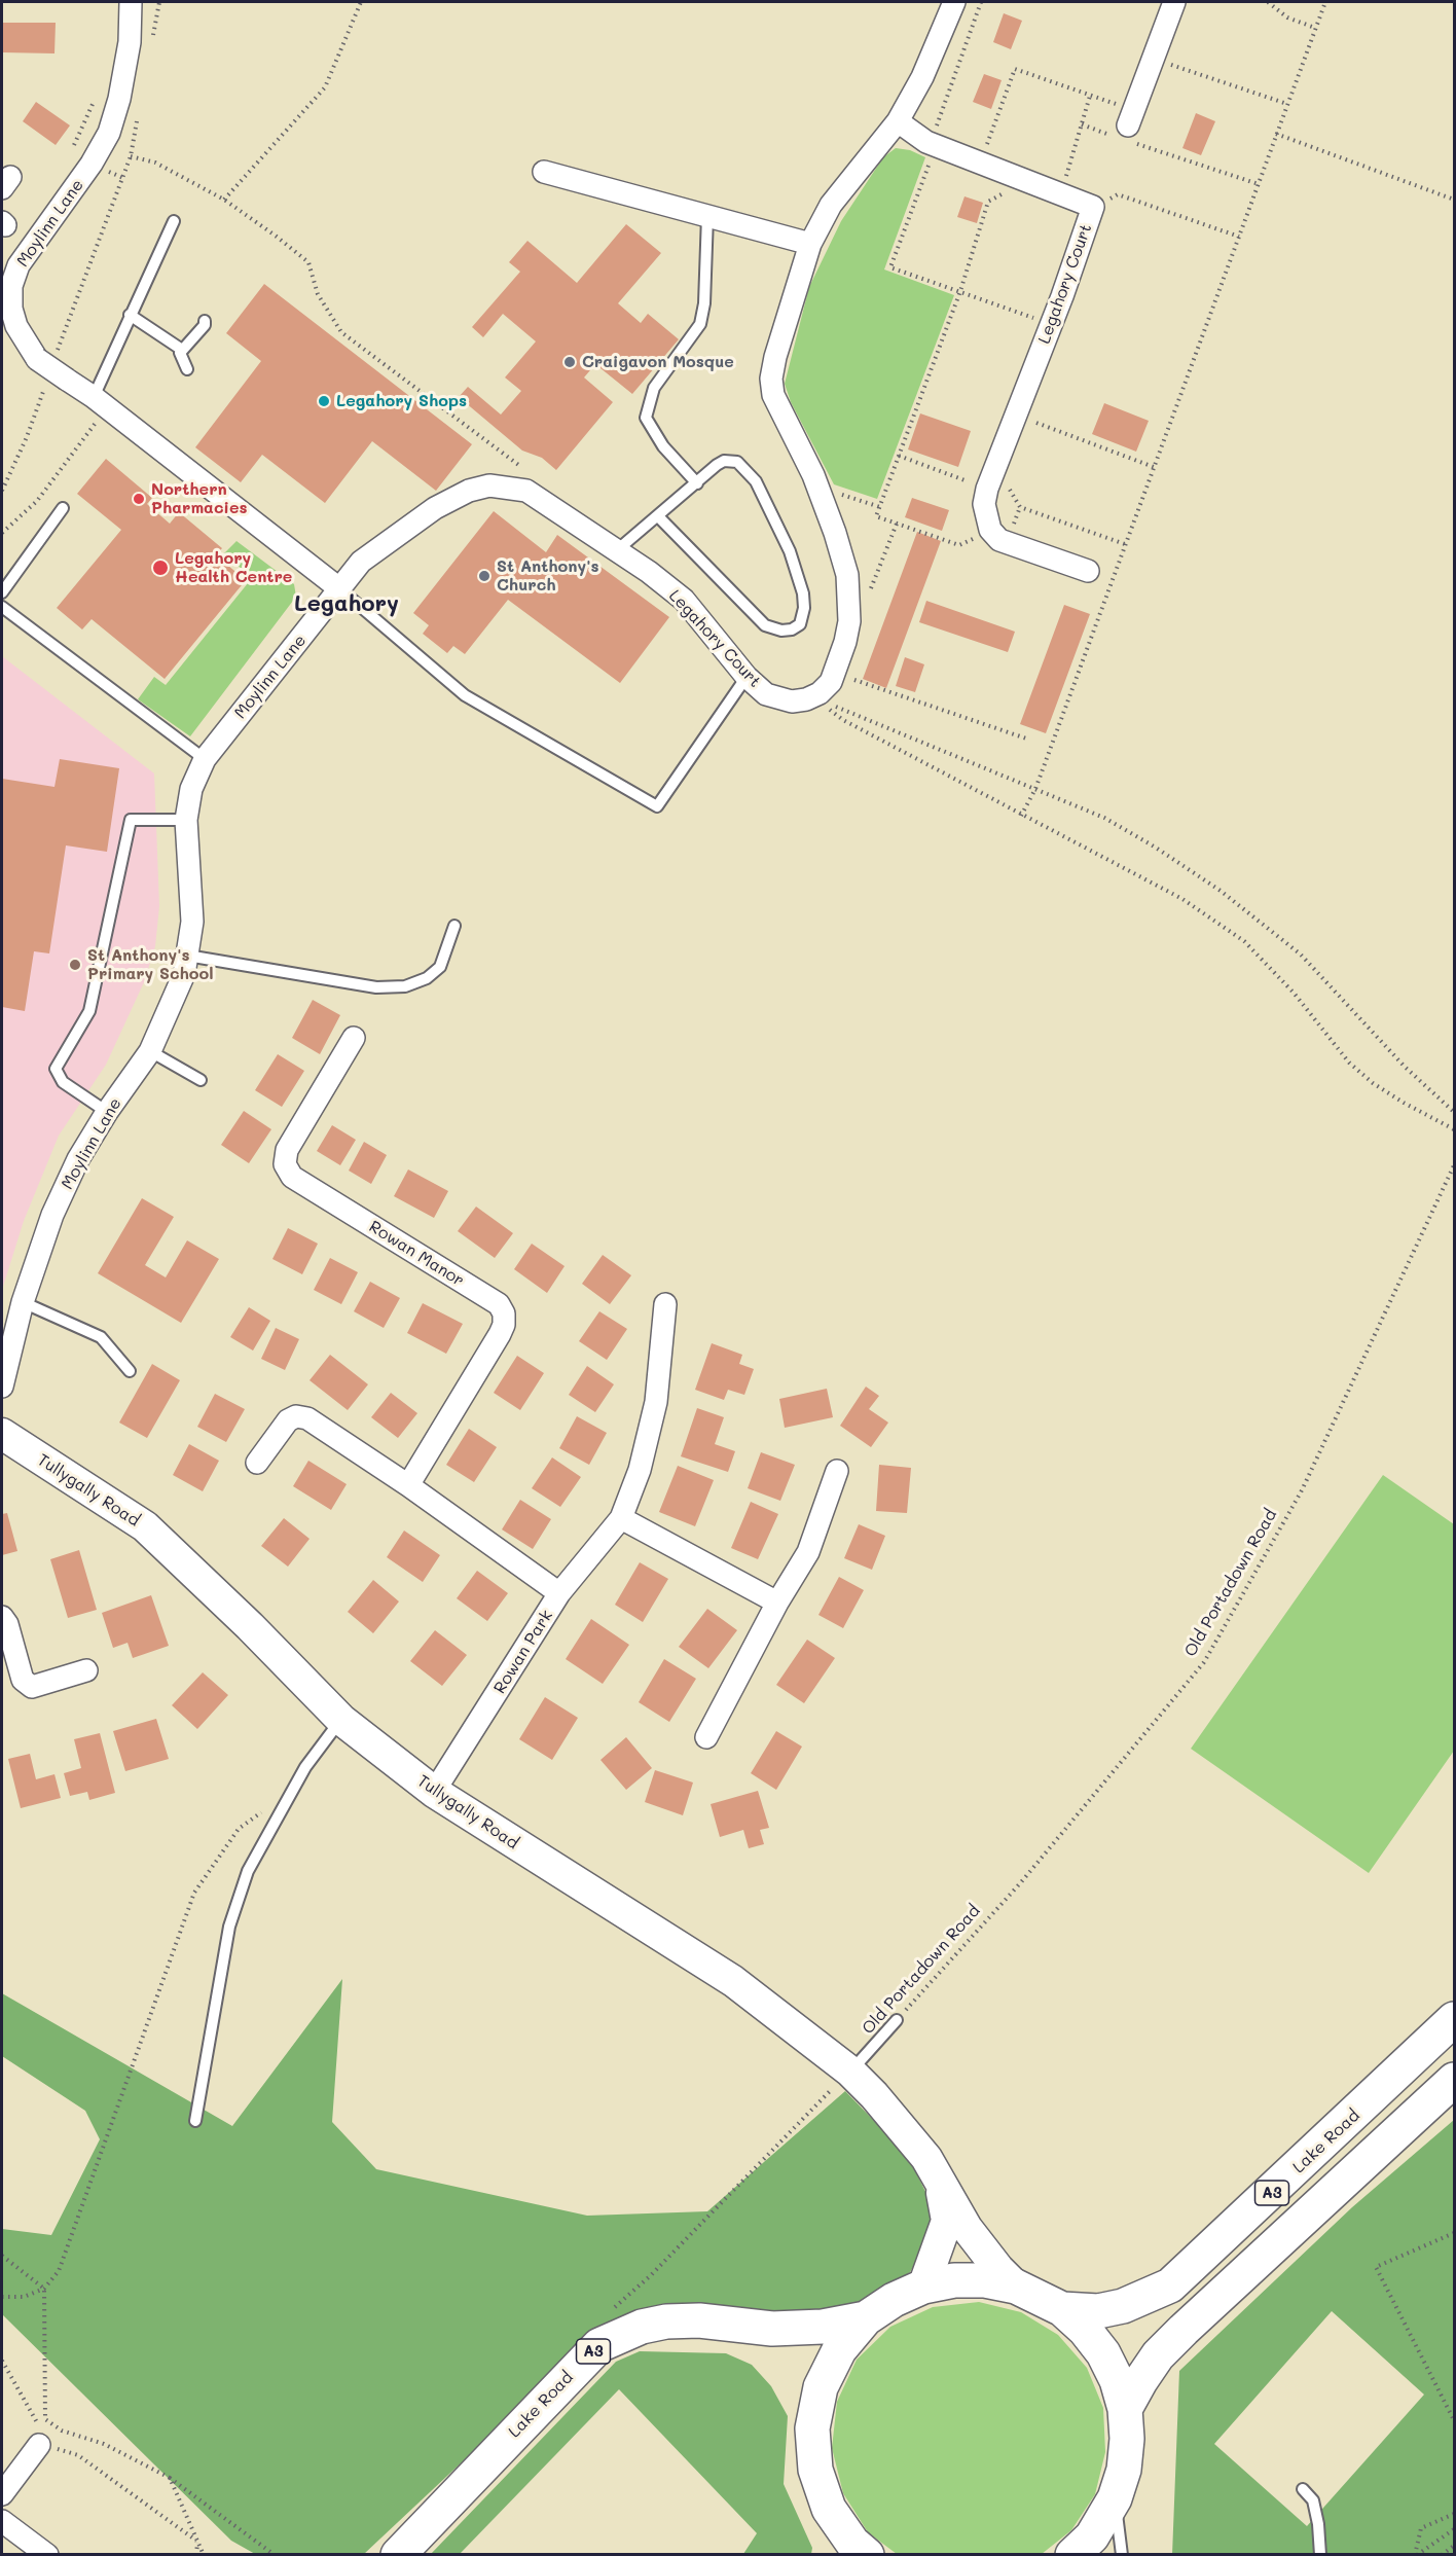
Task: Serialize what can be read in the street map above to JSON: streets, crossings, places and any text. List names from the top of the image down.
{
  "streets": {
    "highway": ["Lake Road", "A3"],
    "street": [
      "Moylinn Lane",
      "Legahory Court",
      "Rowan Manor",
      "Tullygally Road",
      "Rowan Park"
    ],
    "lane": ["Old Portadown Road"]
  },
  "crossings": [
    ["Moylinn Lane", "Legahory Court"],
    ["Tullygally Road", "Old Portadown Road"],
    ["Tullygally Road", "Rowan Park"],
    ["Tullygally Road", "A3"],
    ["Lake Road", "A3"]
  ],
  "districts": ["Legahory"],
  "places": [
    "Craigavon Mosque",
    "Legahory Shops",
    "Northern Pharmacies",
    "Legahory Health Centre",
    "St Anthony's Church",
    "St Anthony's Primary School"
  ]
}
